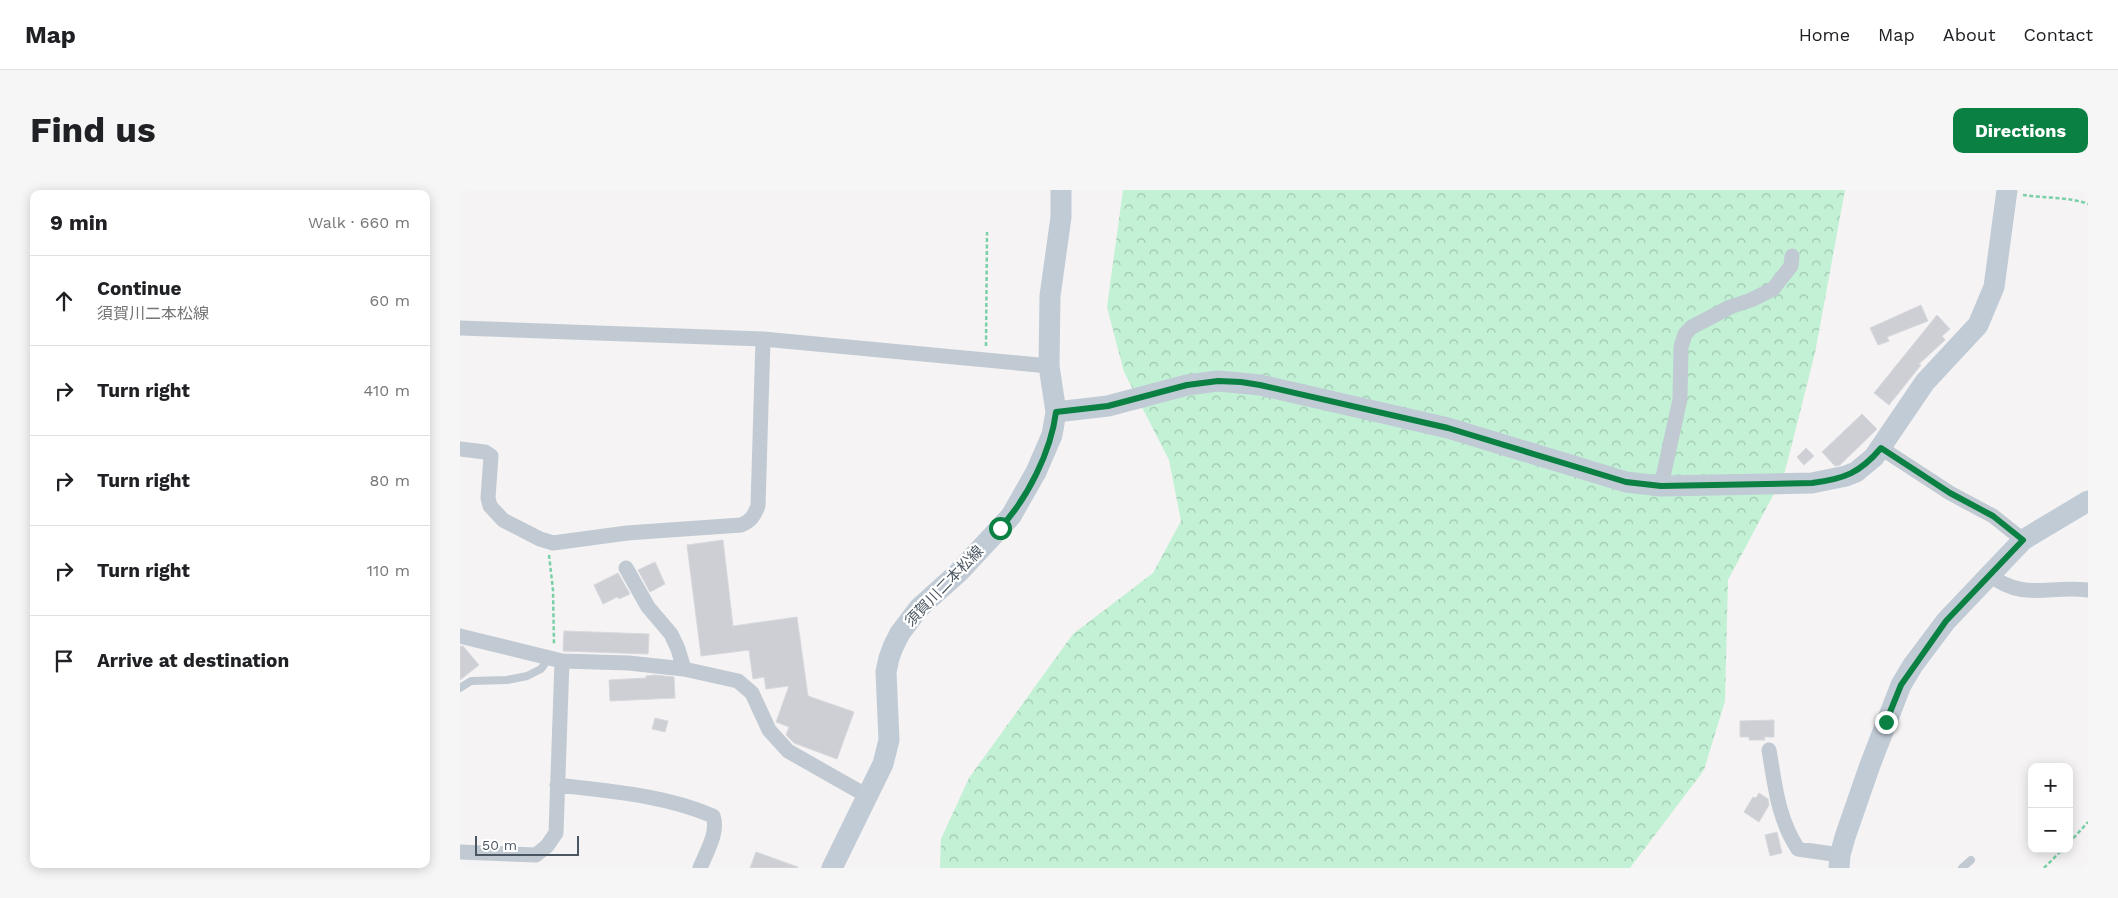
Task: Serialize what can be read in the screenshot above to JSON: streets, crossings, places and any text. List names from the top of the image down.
{
  "streets": {
    "street": ["須賀川二本松線"]
  },
  "scale_bar": "50 m",
  "page": {
    "header": "Map",
    "nav": [
      "Home",
      "Map",
      "About",
      "Contact"
    ],
    "buttons": "Directions",
    "title": "Find us",
    "heading": ["9 min", "Walk · 660 m"],
    "list": [
      ["Continue", "須賀川二本松線", "60 m"],
      ["Turn right", "410 m"],
      ["Turn right", "80 m"],
      ["Turn right", "110 m"],
      "Arrive at destination"
    ],
    "map_buttons": ["+", "−"],
    "scale": "50 m"
  }
}
